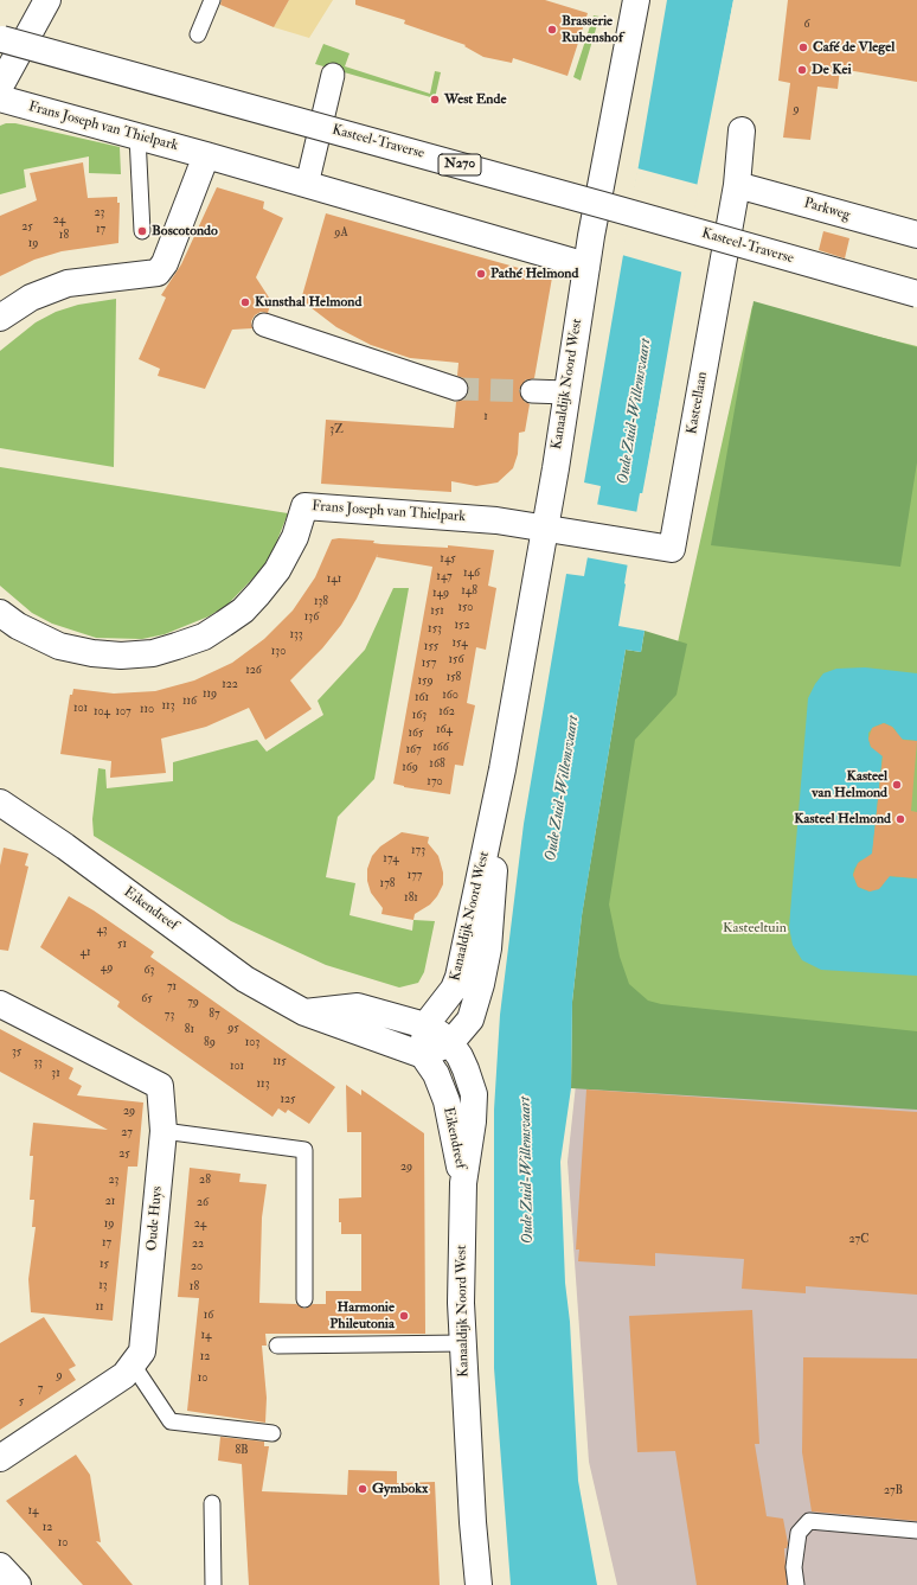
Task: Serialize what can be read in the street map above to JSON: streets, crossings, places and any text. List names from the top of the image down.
{
  "streets": {
    "street": [
      "Frans Joseph van Thielpark",
      "Kasteel-Traverse",
      "N270",
      "Parkweg",
      "Kanaaldijk Noord West",
      "Kasteellaan",
      "Eikendreef",
      "Oude Huys"
    ]
  },
  "crossings": [
    ["Frans Joseph van Thielpark", "Kanaaldijk Noord West"],
    ["Frans Joseph van Thielpark", "Kasteellaan"],
    ["Parkweg", "Kasteellaan"],
    ["Kanaaldijk Noord West", "Kasteellaan"],
    ["Kanaaldijk Noord West", "Eikendreef"]
  ],
  "water": ["Oude Zuid-Willemsvaart"],
  "parks": ["Kasteeltuin"],
  "places": [
    "Brasserie Rubenshof",
    "Café de Vlegel",
    "De Kei",
    "West Ende",
    "Boscotondo",
    "Pathé Helmond",
    "Kunsthal Helmond",
    "Kasteel van Helmond",
    "Kasteel Helmond",
    "Harmonie Phileutonia",
    "Gymbokx"
  ],
  "house_numbers": [
    "6",
    "9",
    "23",
    "24",
    "25",
    "17",
    "9A",
    "18",
    "19",
    "1",
    "3Z",
    "145",
    "146",
    "147",
    "141",
    "148",
    "149",
    "138",
    "150",
    "151",
    "136",
    "152",
    "153",
    "133",
    "154",
    "155",
    "130",
    "156",
    "157",
    "126",
    "158",
    "159",
    "122",
    "119",
    "160",
    "161",
    "116",
    "113",
    "101",
    "110",
    "104",
    "107",
    "162",
    "163",
    "164",
    "165",
    "166",
    "167",
    "168",
    "169",
    "170",
    "173",
    "174",
    "177",
    "178",
    "181",
    "43",
    "51",
    "41",
    "49",
    "63",
    "71",
    "65",
    "79",
    "87",
    "73",
    "95",
    "81",
    "89",
    "103",
    "35",
    "115",
    "33",
    "101",
    "31",
    "113",
    "125",
    "29",
    "27",
    "25",
    "29",
    "23",
    "28",
    "21",
    "26",
    "19",
    "24",
    "27C",
    "17",
    "22",
    "15",
    "20",
    "13",
    "18",
    "11",
    "16",
    "14",
    "12",
    "9",
    "10",
    "7",
    "5",
    "8B",
    "27B",
    "14",
    "12",
    "10"
  ]
}
